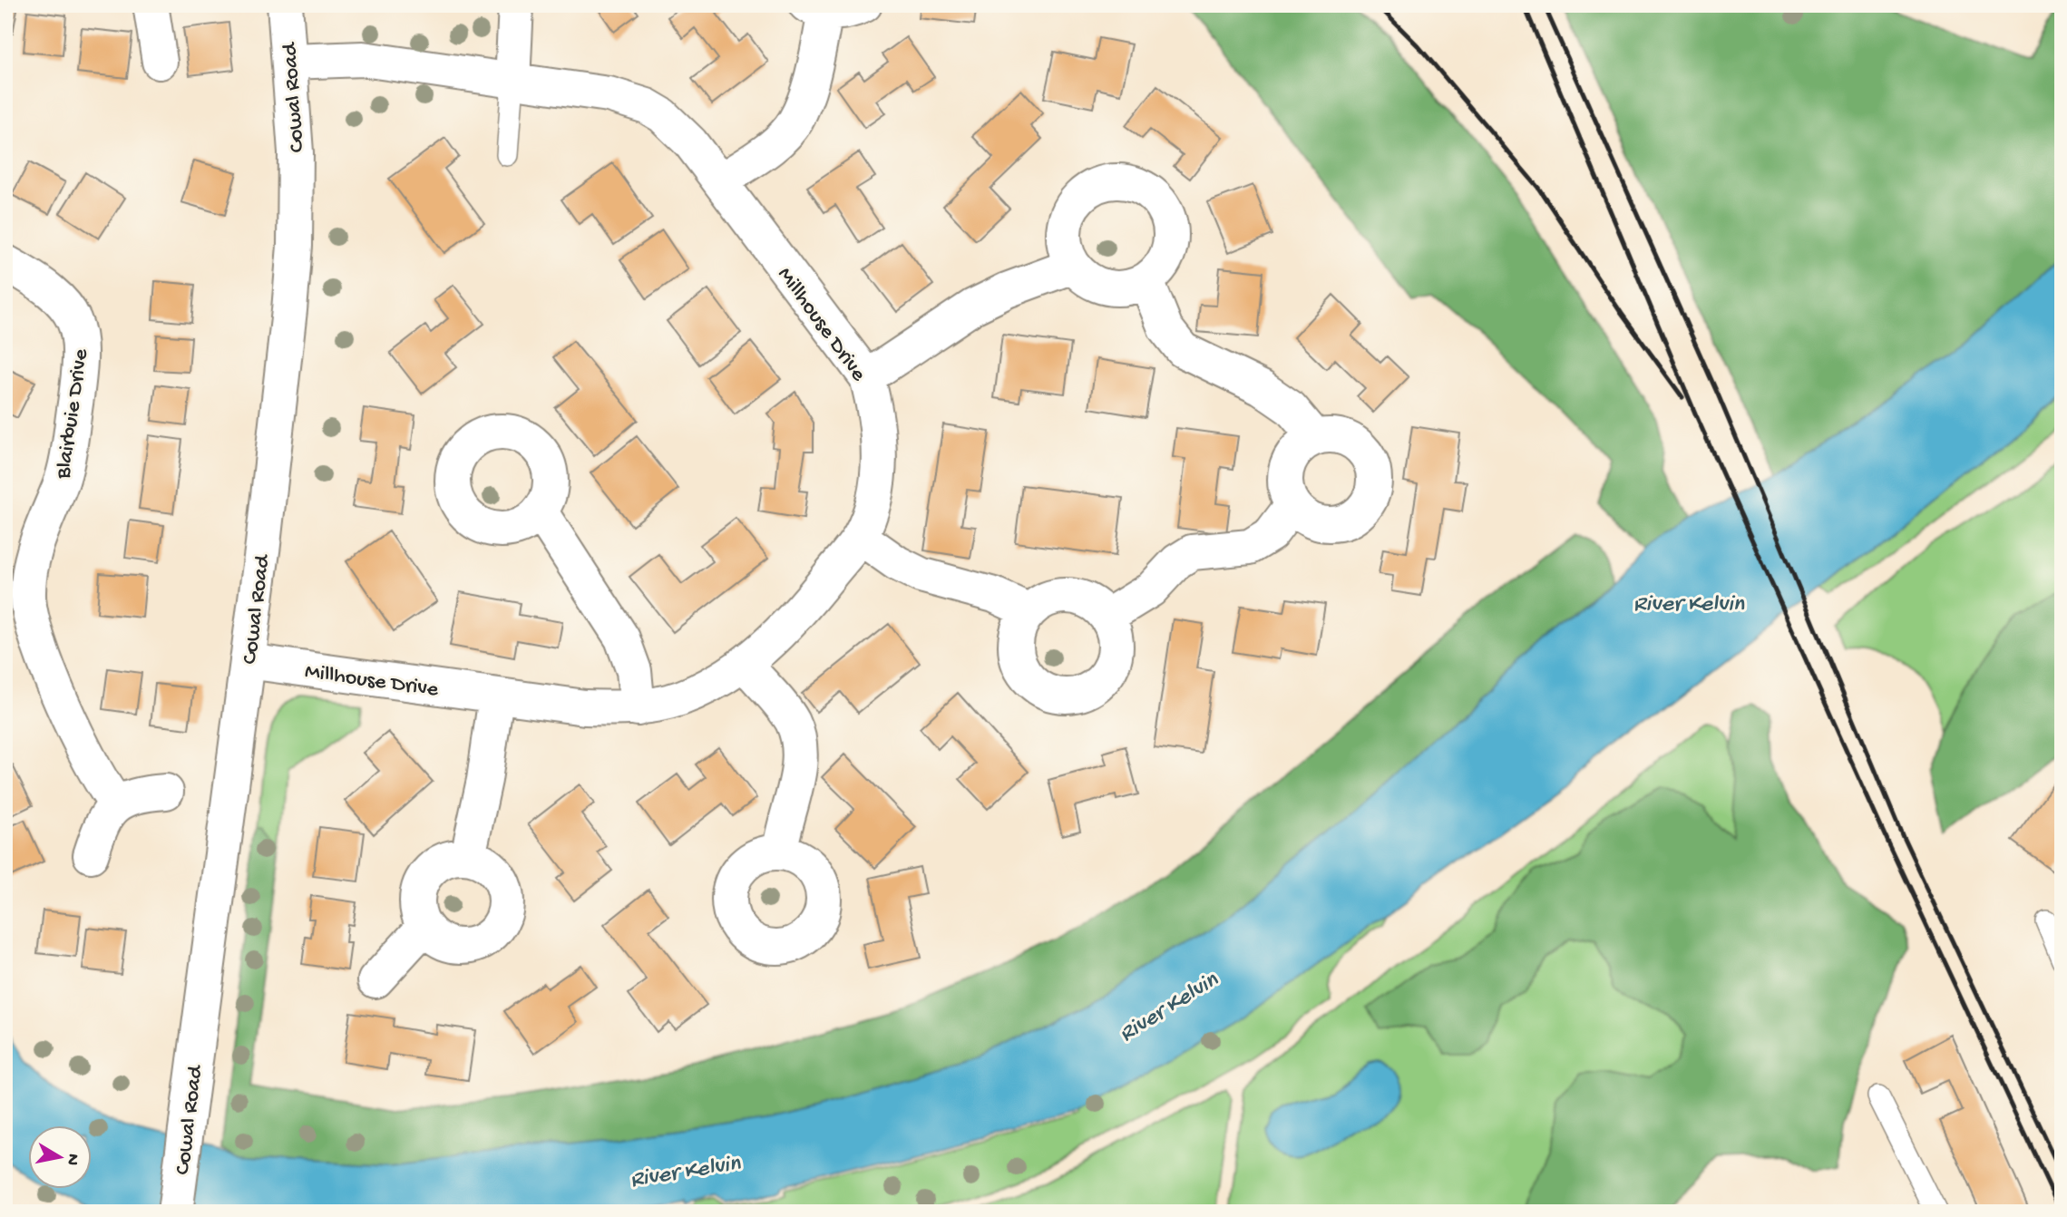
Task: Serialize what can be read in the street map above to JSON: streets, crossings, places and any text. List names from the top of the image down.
{
  "streets": {
    "street": ["Cowal Road", "Millhouse Drive", "Blairbuie Drive"]
  },
  "crossings": [
    ["Cowal Road", "Millhouse Drive"]
  ],
  "water": ["River Kelvin"],
  "north": "right"
}
